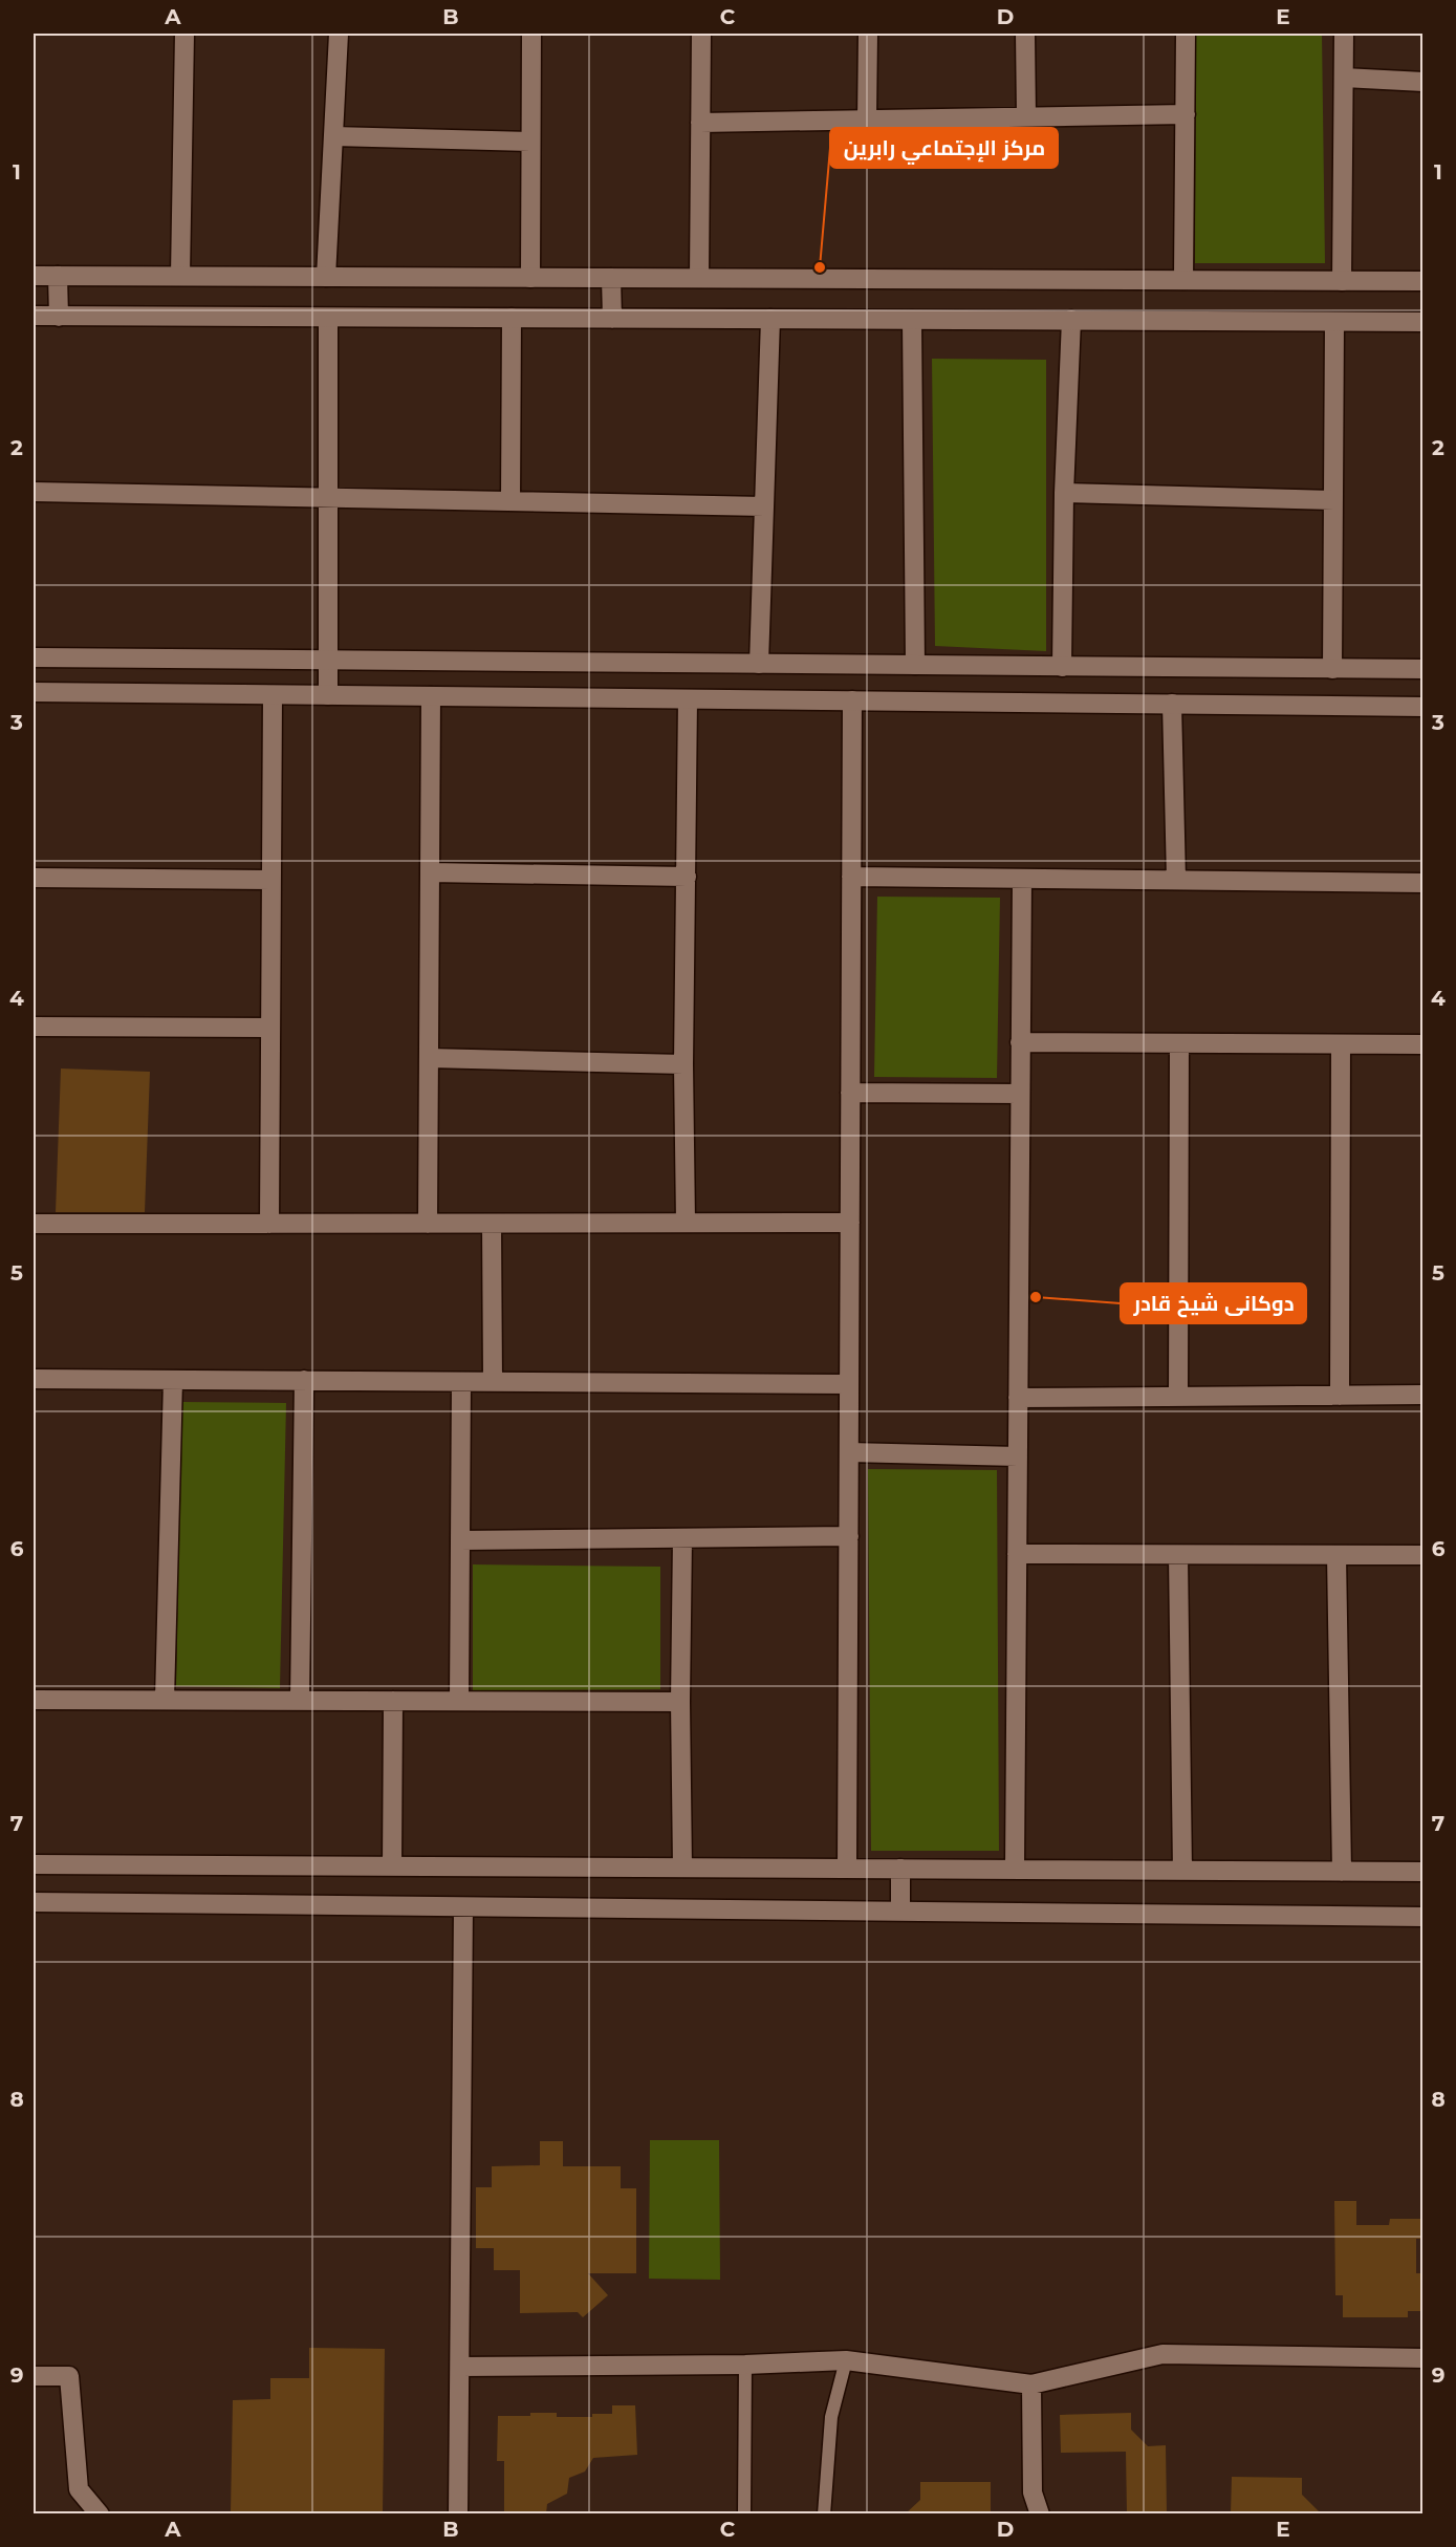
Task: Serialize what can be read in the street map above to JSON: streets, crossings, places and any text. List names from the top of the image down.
{
  "places": ["مركز الإجتماعي رابرين", "دوکانی شیخ قادر"],
  "grid": {
    "columns": [
      "A",
      "B",
      "C",
      "D",
      "E"
    ],
    "rows": [
      "1",
      "2",
      "3",
      "4",
      "5",
      "6",
      "7",
      "8",
      "9"
    ]
  }
}
